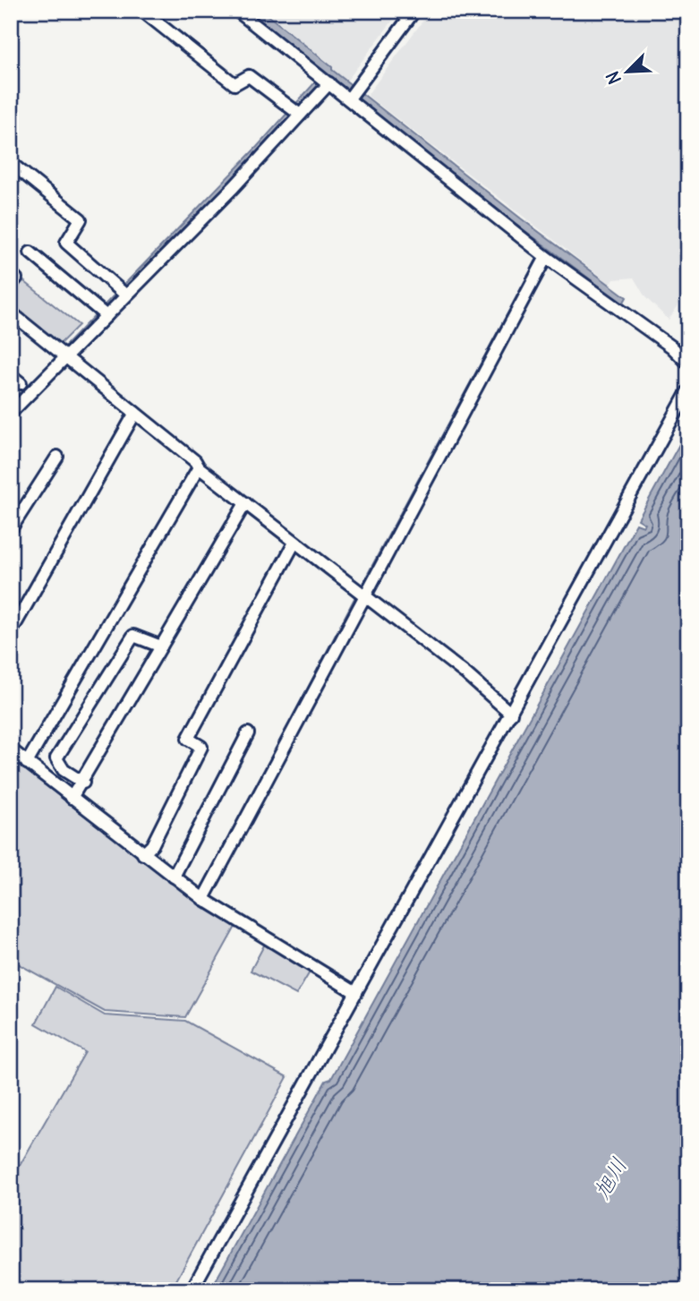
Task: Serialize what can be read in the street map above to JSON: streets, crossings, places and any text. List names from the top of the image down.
{
  "water": ["旭川"],
  "north": "bottom left"
}
